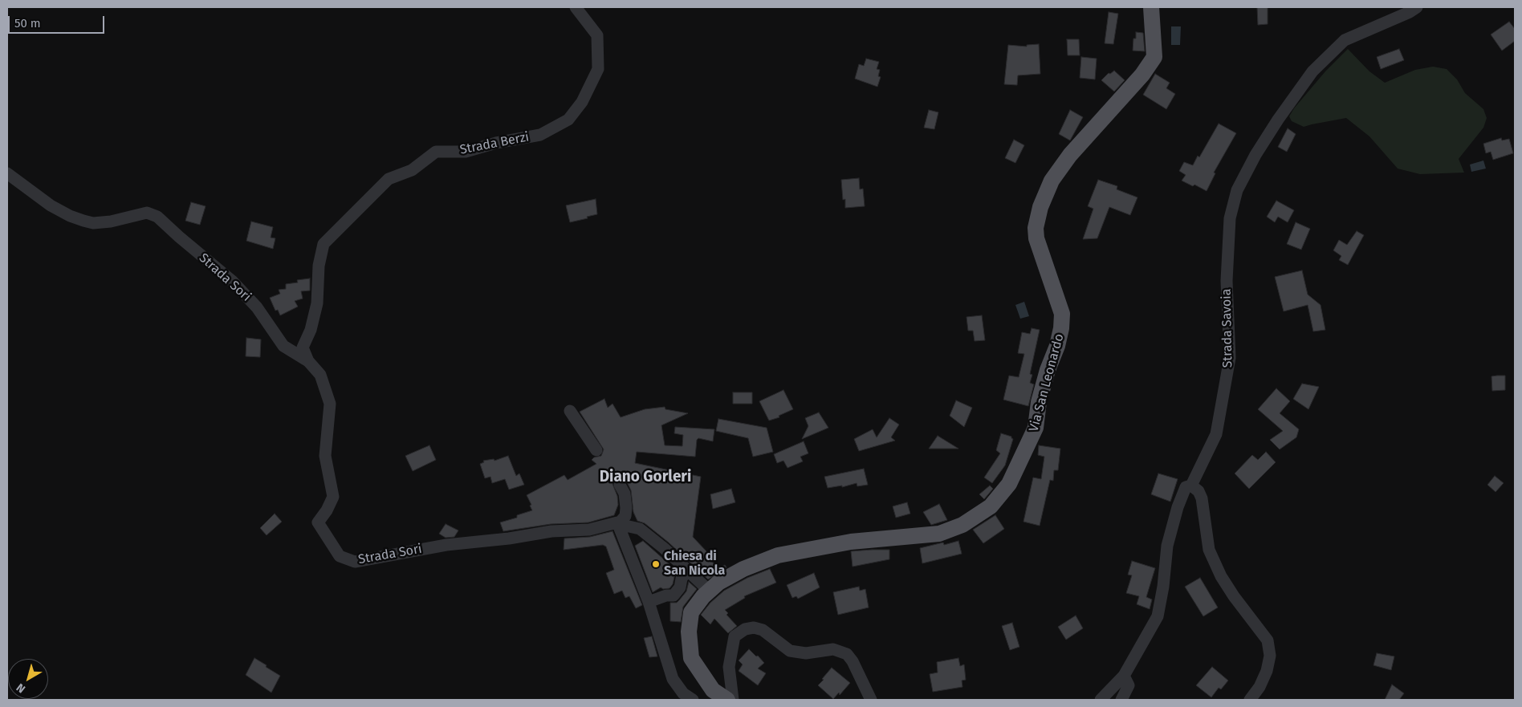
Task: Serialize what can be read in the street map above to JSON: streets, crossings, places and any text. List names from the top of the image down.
{
  "streets": {
    "main road": ["Via San Leonardo"],
    "street": ["Strada Berzi", "Strada Sori", "Strada Savoia"]
  },
  "crossings": [
    ["Strada Berzi", "Strada Sori"]
  ],
  "districts": ["Diano Gorleri"],
  "places": ["Chiesa di San Nicola"],
  "scale_bar": "50 m",
  "north": "bottom left"
}
